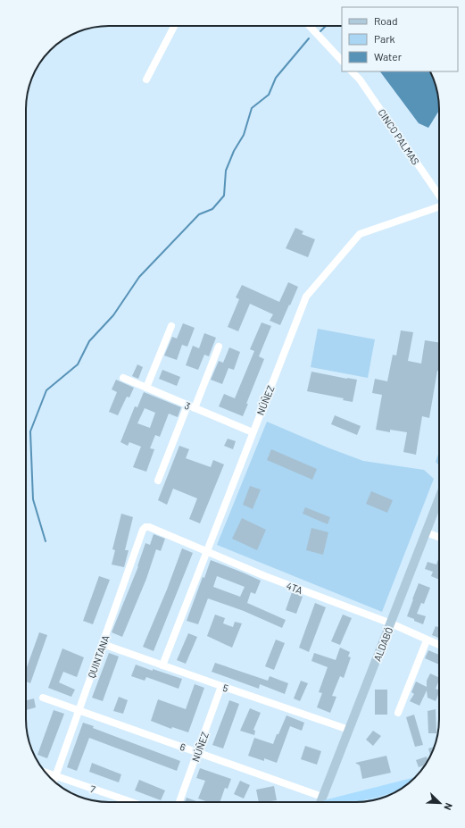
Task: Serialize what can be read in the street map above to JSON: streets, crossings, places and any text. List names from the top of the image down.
{
  "streets": {
    "main road": ["ALDABÓ"],
    "street": [
      "CINCO PALMAS",
      "NÚÑEZ",
      "3",
      "4TA",
      "QUINTANA",
      "5",
      "6",
      "7"
    ]
  },
  "crossings": [
    ["NÚÑEZ", "3"],
    ["NÚÑEZ", "4TA"],
    ["NÚÑEZ", "5"],
    ["NÚÑEZ", "6"],
    ["4TA", "ALDABÓ"],
    ["4TA", "QUINTANA"],
    ["ALDABÓ", "5"],
    ["ALDABÓ", "6"],
    ["QUINTANA", "5"],
    ["QUINTANA", "6"],
    ["QUINTANA", "7"]
  ],
  "legend": ["Road", "Park", "Water"],
  "north": "bottom right"
}
